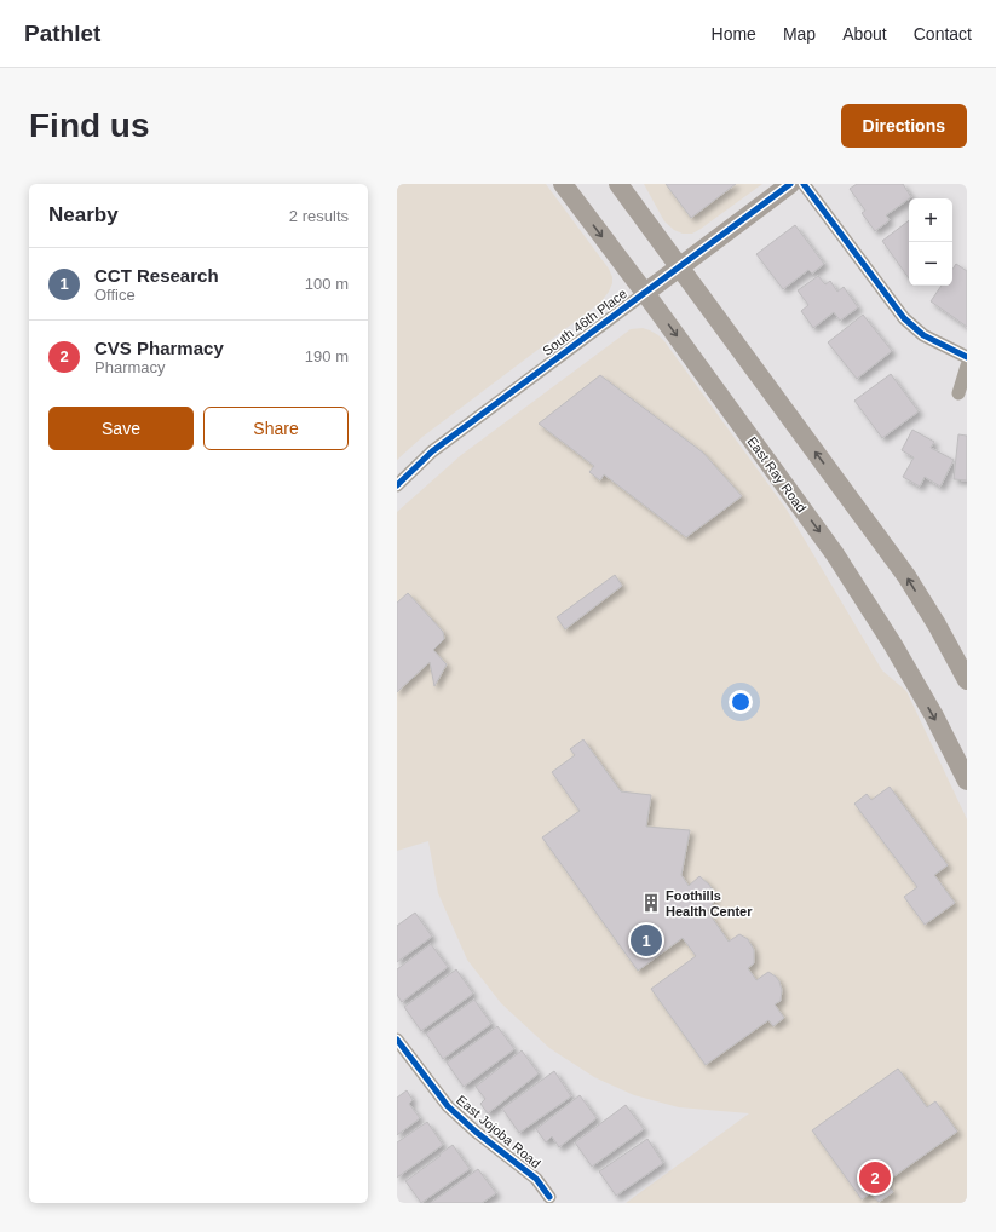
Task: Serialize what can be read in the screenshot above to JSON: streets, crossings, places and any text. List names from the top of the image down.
{
  "streets": {
    "main road": ["South 46th Place", "East Ray Road"],
    "street": ["East Jojoba Road"]
  },
  "crossings": [
    ["South 46th Place", "East Ray Road"]
  ],
  "places": {
    "building": ["Foothills Health Center"]
  },
  "page": {
    "header": "Pathlet",
    "nav": [
      "Home",
      "Map",
      "About",
      "Contact"
    ],
    "buttons": [
      "Directions",
      ["Save", "Share"]
    ],
    "title": "Find us",
    "heading": ["Nearby", "2 results"],
    "map_buttons": ["+", "−"],
    "list": [
      {
        "mark": "1",
        "name": "CCT Research",
        "note": "Office",
        "value": "100 m"
      },
      {
        "mark": "2",
        "name": "CVS Pharmacy",
        "note": "Pharmacy",
        "value": "190 m"
      }
    ],
    "pins": ["1", "2"]
  }
}
